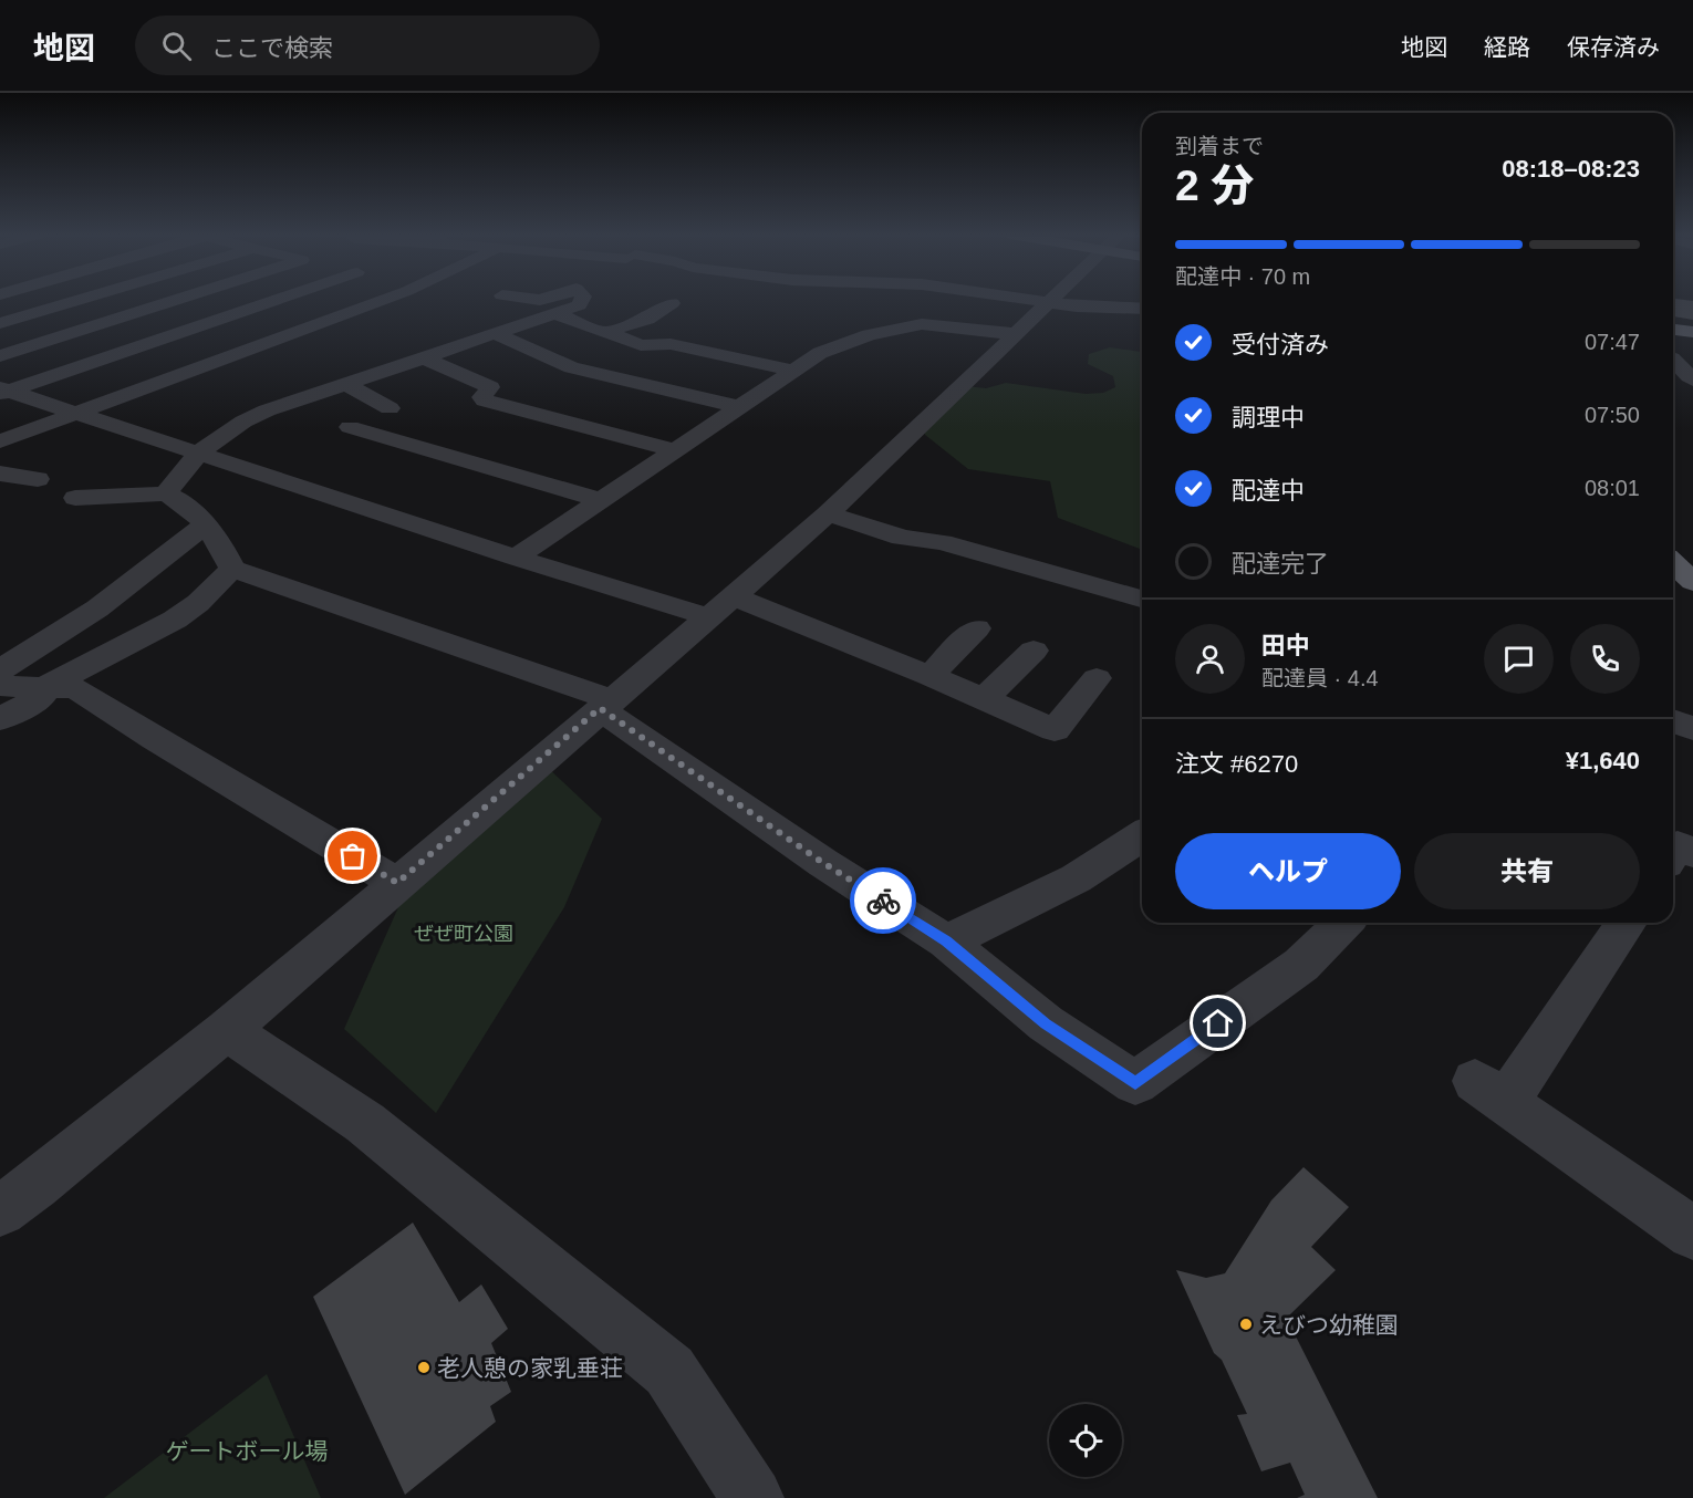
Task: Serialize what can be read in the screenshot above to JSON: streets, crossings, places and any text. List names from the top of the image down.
{
  "parks": ["ぜぜ町公園", "ゲートボール場"],
  "places": ["えびつ幼稚園", "老人憩の家乳垂荘"],
  "page": {
    "header": "地図",
    "search": "ここで検索",
    "nav": ["地図", "経路", "保存済み"],
    "heading": ["2 分", "到着まで", "08:18–08:23"],
    "panel": [
      "田中",
      "配達員 · 4.4",
      "注文 #6270",
      "¥1,640"
    ],
    "bar": "配達中 · 70 m",
    "list": [
      ["受付済み", "07:47"],
      ["調理中", "07:50"],
      ["配達中", "08:01"],
      "配達完了"
    ],
    "buttons": ["ヘルプ", "共有"]
  }
}
